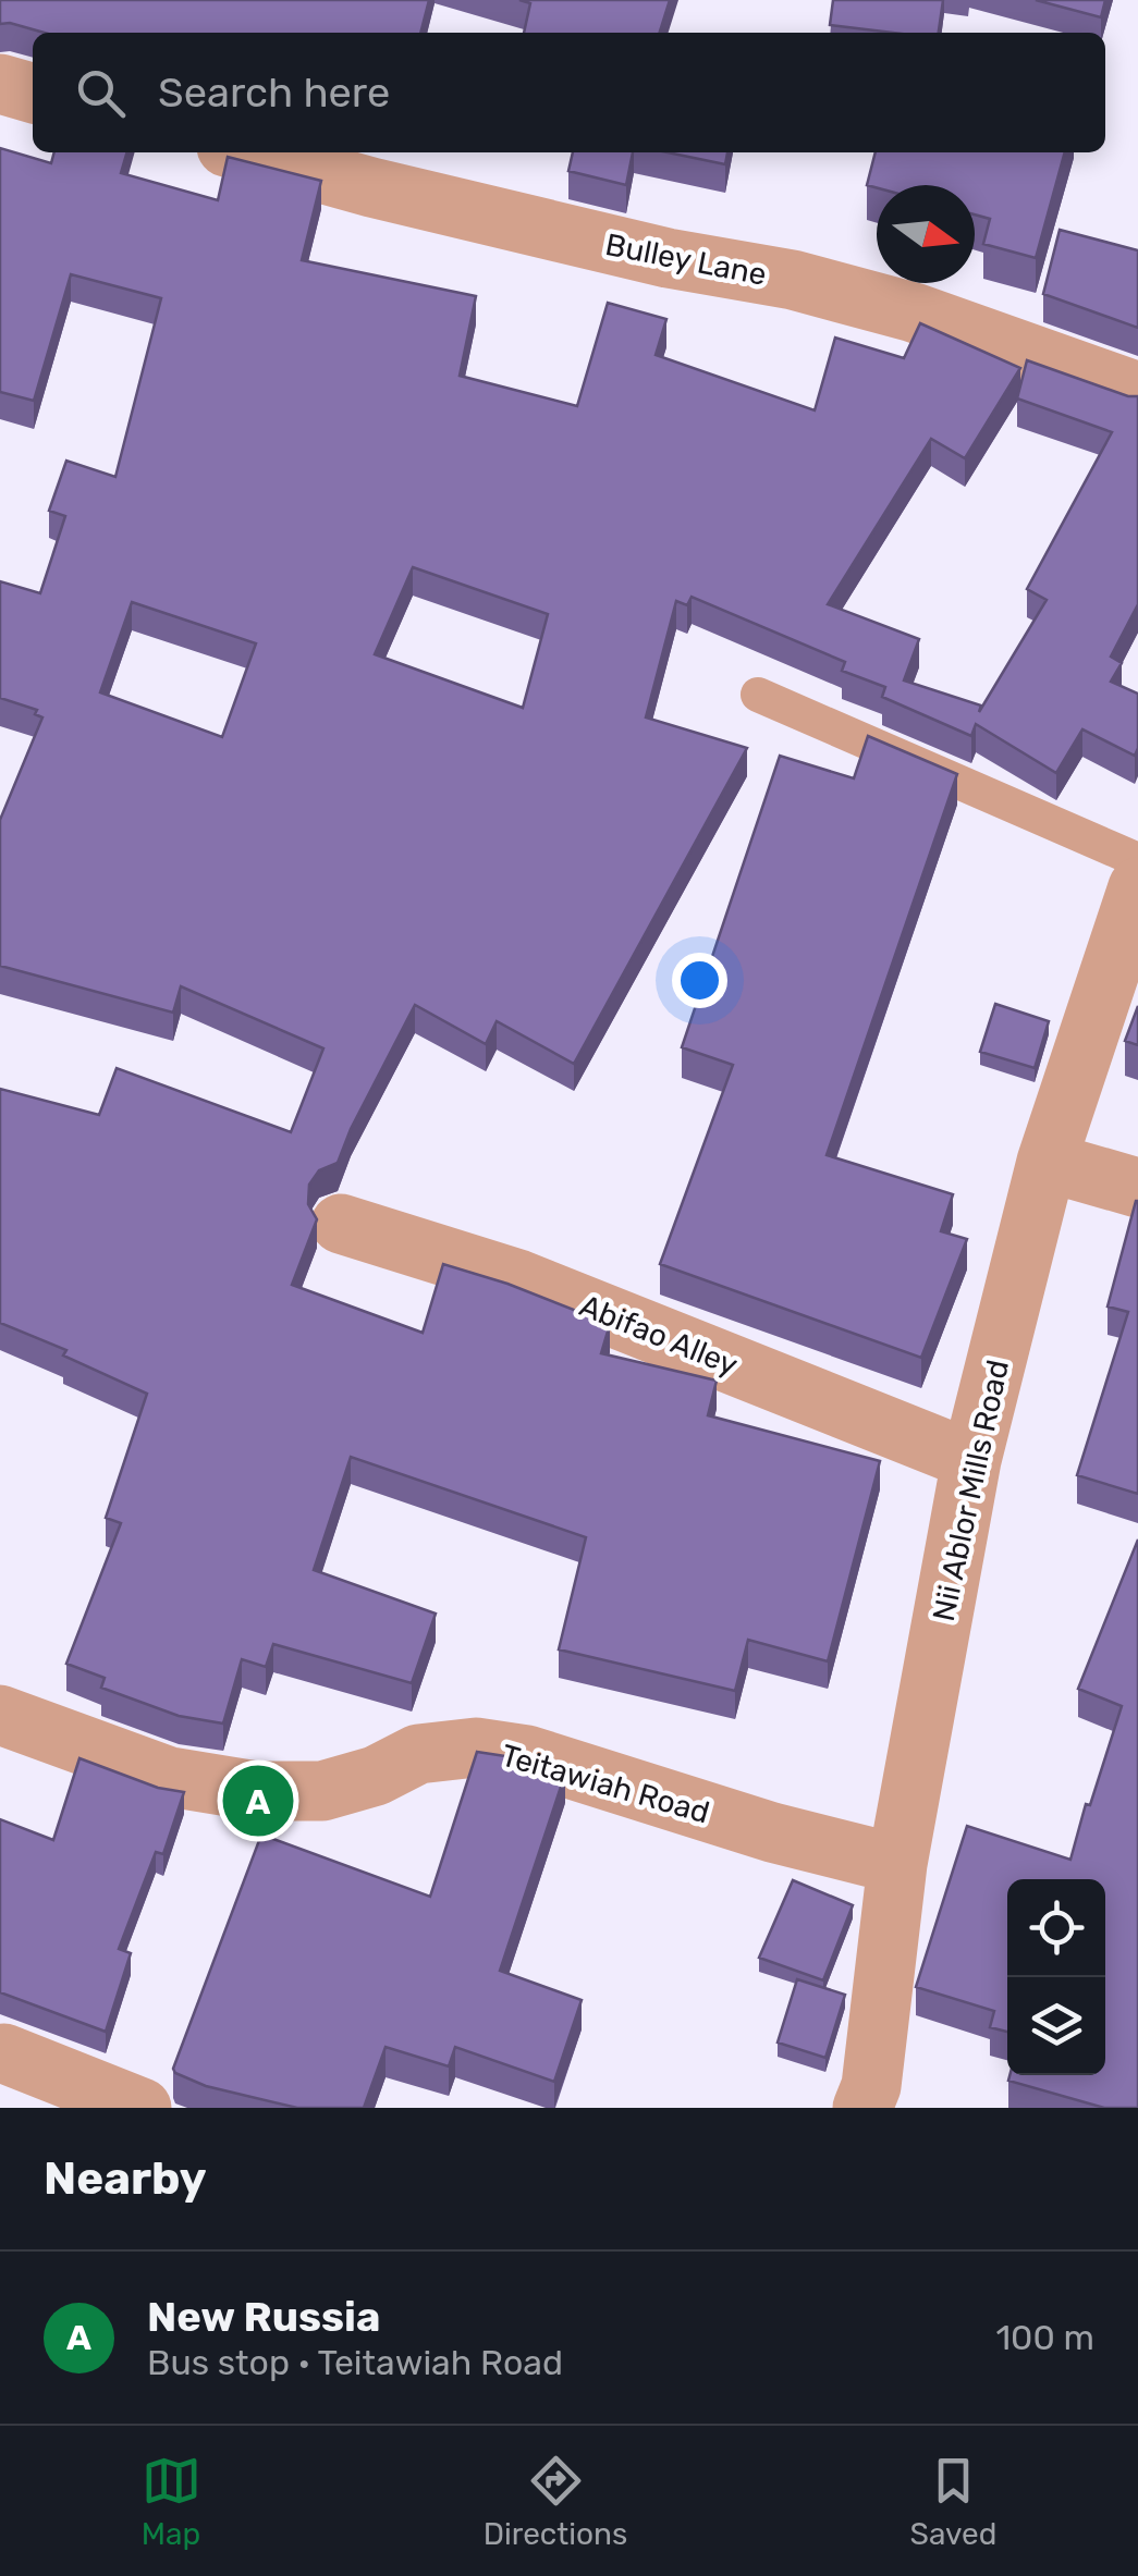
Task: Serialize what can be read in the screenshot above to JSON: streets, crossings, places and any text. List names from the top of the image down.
{
  "streets": {
    "street": [
      "Bulley Lane",
      "Abifao Alley",
      "Nii Ablor Mills Road",
      "Teitawiah Road"
    ]
  },
  "crossings": [
    ["Abifao Alley", "Nii Ablor Mills Road"],
    ["Nii Ablor Mills Road", "Teitawiah Road"]
  ],
  "north": "right",
  "page": {
    "search": "Search here",
    "pins": "A",
    "heading": "Nearby",
    "list": [
      {
        "mark": "A",
        "name": "New Russia",
        "note": "Bus stop · Teitawiah Road",
        "value": "100 m"
      }
    ],
    "nav": ["Map", "Directions", "Saved"]
  }
}
